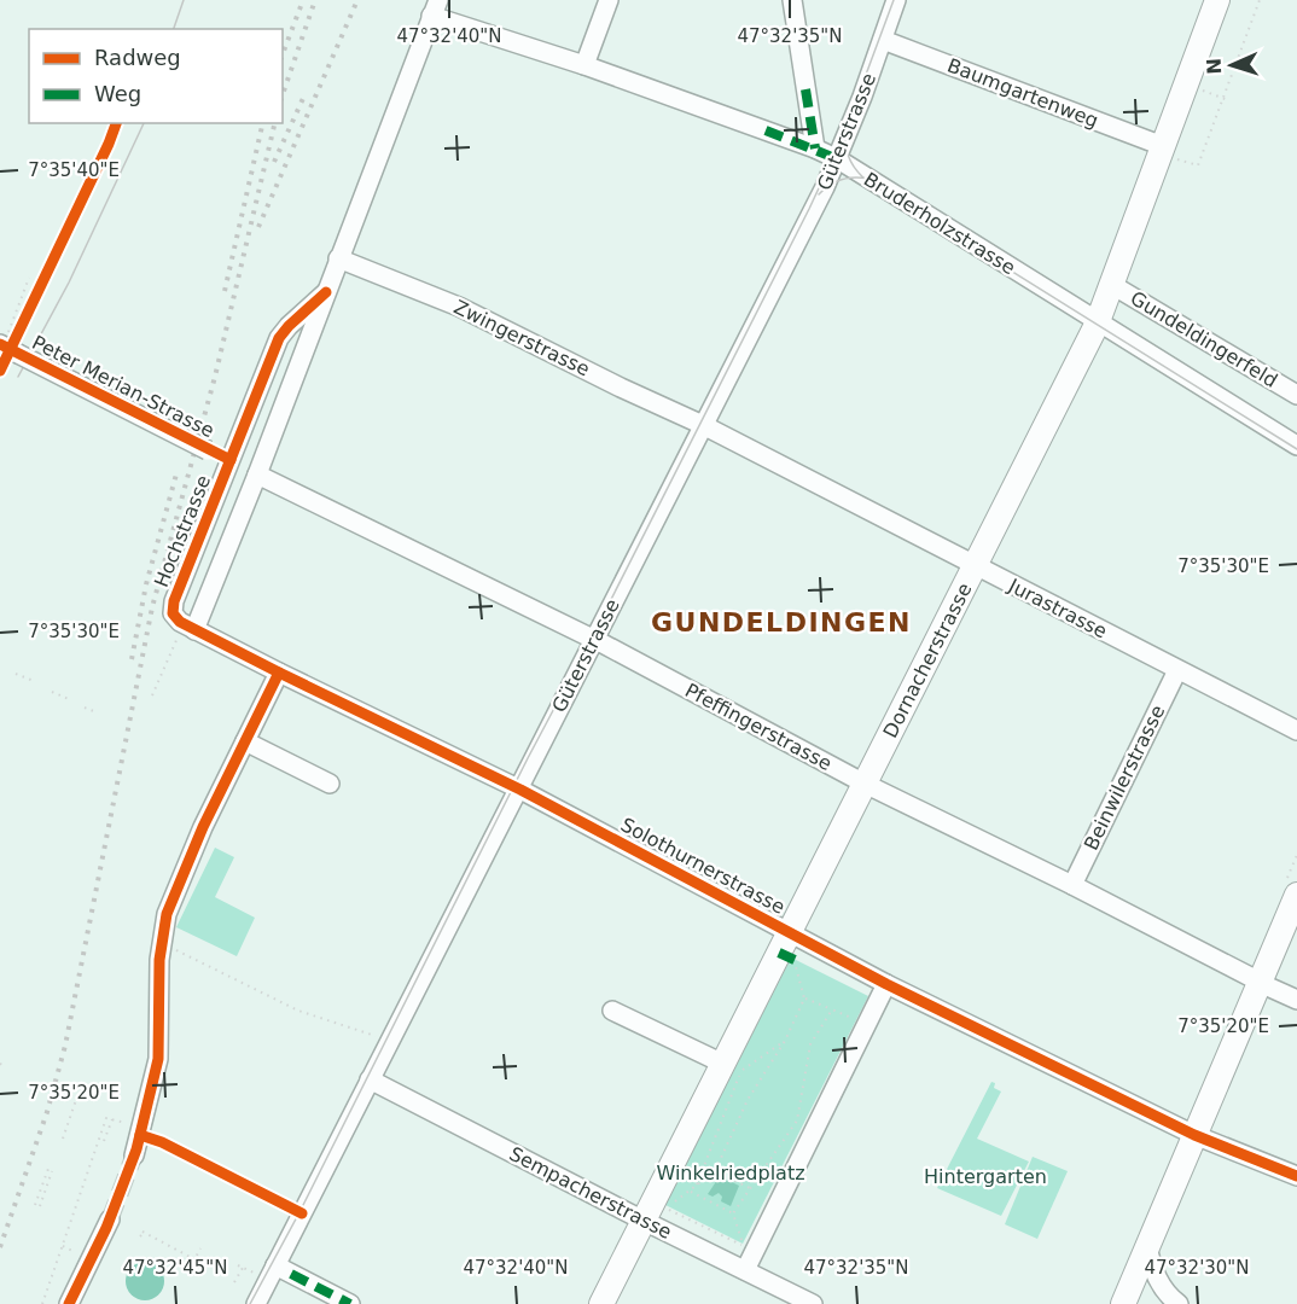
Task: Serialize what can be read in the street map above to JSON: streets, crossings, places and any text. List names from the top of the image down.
{
  "streets": {
    "main road": ["Dornacherstrasse"],
    "street": [
      "Baumgartenweg",
      "Güterstrasse",
      "Bruderholzstrasse",
      "Zwingerstrasse",
      "Gundeldingerfeld",
      "Peter Merian-Strasse",
      "Hochstrasse",
      "Jurastrasse",
      "Pfeffingerstrasse",
      "Beinwilerstrasse",
      "Solothurnerstrasse",
      "Sempacherstrasse"
    ]
  },
  "crossings": [
    ["Baumgartenweg", "Güterstrasse"],
    ["Baumgartenweg", "Dornacherstrasse"],
    ["Güterstrasse", "Bruderholzstrasse"],
    ["Güterstrasse", "Zwingerstrasse"],
    ["Güterstrasse", "Jurastrasse"],
    ["Güterstrasse", "Pfeffingerstrasse"],
    ["Güterstrasse", "Solothurnerstrasse"],
    ["Güterstrasse", "Sempacherstrasse"],
    ["Bruderholzstrasse", "Hochstrasse"],
    ["Bruderholzstrasse", "Dornacherstrasse"],
    ["Zwingerstrasse", "Hochstrasse"],
    ["Zwingerstrasse", "Jurastrasse"],
    ["Gundeldingerfeld", "Dornacherstrasse"],
    ["Peter Merian-Strasse", "Hochstrasse"],
    ["Hochstrasse", "Pfeffingerstrasse"],
    ["Hochstrasse", "Solothurnerstrasse"],
    ["Jurastrasse", "Dornacherstrasse"],
    ["Jurastrasse", "Beinwilerstrasse"],
    ["Dornacherstrasse", "Pfeffingerstrasse"],
    ["Dornacherstrasse", "Solothurnerstrasse"],
    ["Dornacherstrasse", "Sempacherstrasse"],
    ["Pfeffingerstrasse", "Beinwilerstrasse"]
  ],
  "districts": ["GUNDELDINGEN"],
  "parks": ["Winkelriedplatz", "Hintergarten"],
  "legend": ["Radweg", "Weg"],
  "north": "left",
  "coordinates": [
    "47°32'40\"N",
    "47°32'35\"N",
    "7°35'40\"E",
    "7°35'30\"E",
    "7°35'20\"E",
    "47°32'45\"N",
    "47°32'30\"N"
  ]
}
